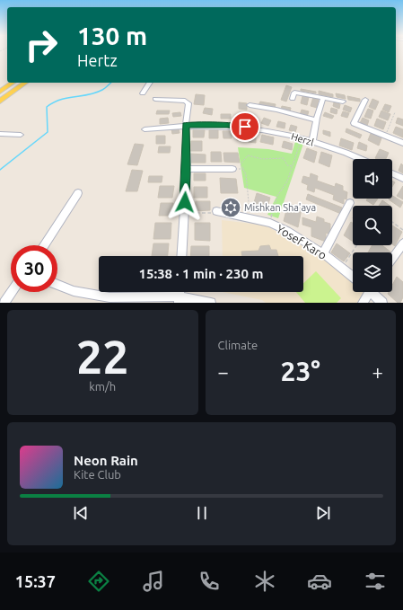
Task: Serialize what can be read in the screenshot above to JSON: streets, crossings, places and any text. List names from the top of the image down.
{
  "streets": {
    "street": ["Herzl", "Yosef Karo"]
  },
  "places": {
    "synagogue": ["Mishkan Sha'aya"]
  },
  "page": {
    "turn": ["130 m", "Hertz"],
    "limit": "30",
    "trip": "15:38 · 1 min · 230 m",
    "tile": [
      ["22", "km/h"],
      "Climate"
    ],
    "heat": ["−", "23°", "+"],
    "song": ["Neon Rain", "Kite Club"],
    "tabs": "15:37"
  }
}
